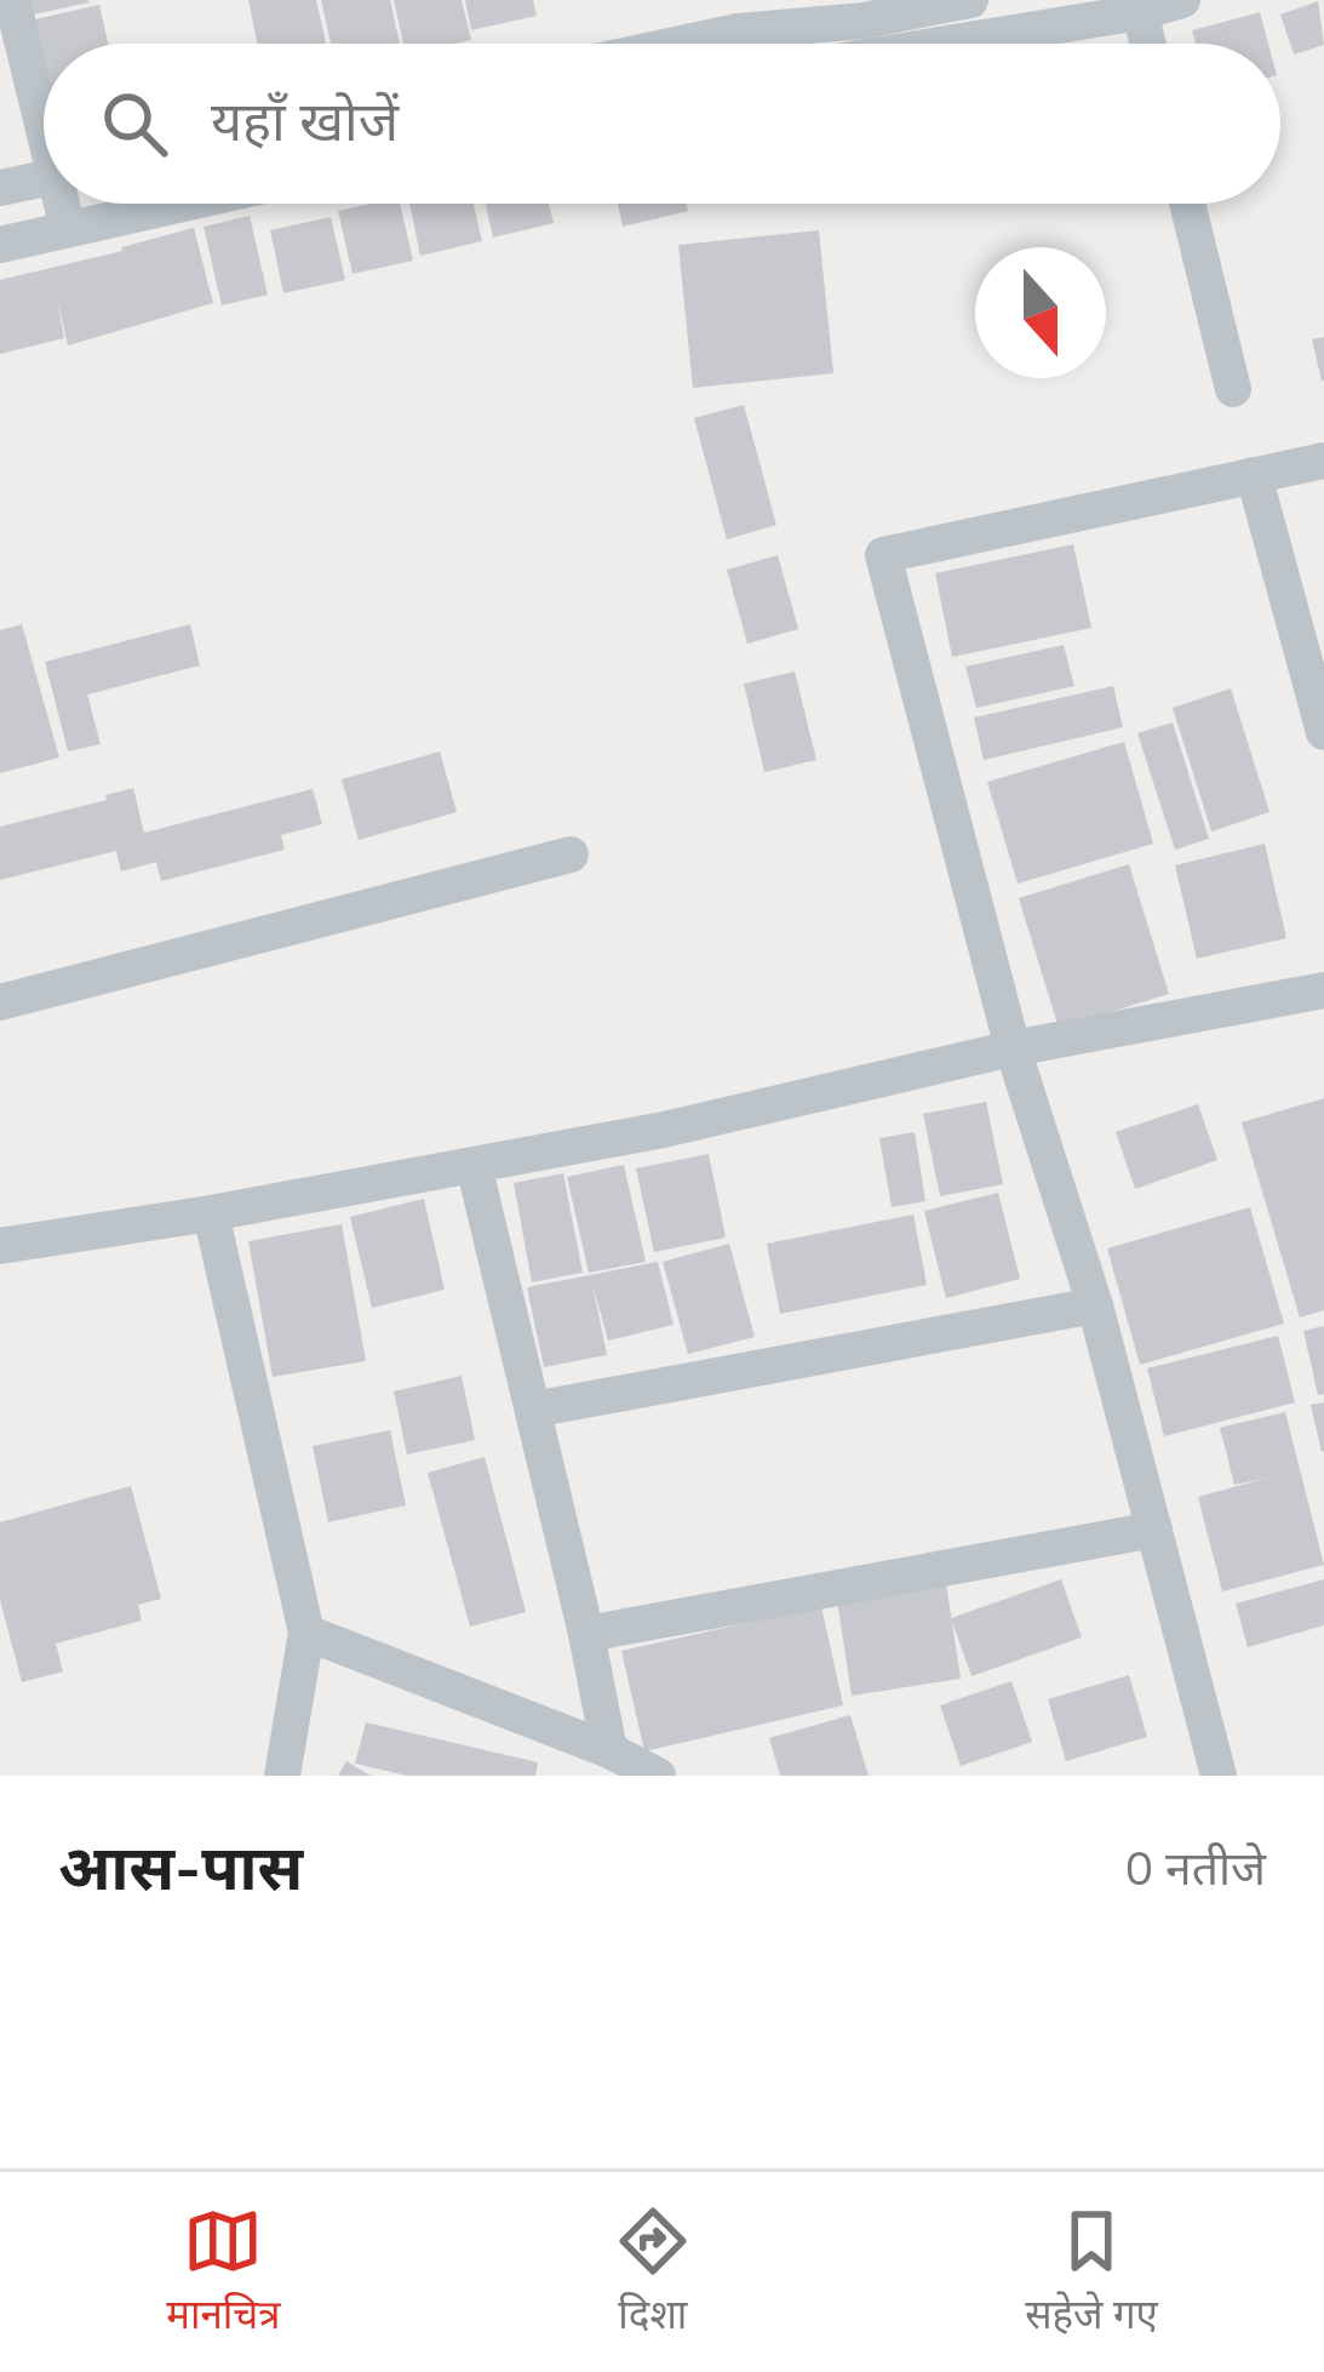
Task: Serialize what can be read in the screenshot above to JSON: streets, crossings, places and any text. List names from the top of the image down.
{
  "north": "bottom",
  "page": {
    "search": "यहाँ खोजें",
    "heading": ["आस-पास", "0 नतीजे"],
    "nav": ["मानचित्र", "दिशा", "सहेजे गए"]
  }
}
